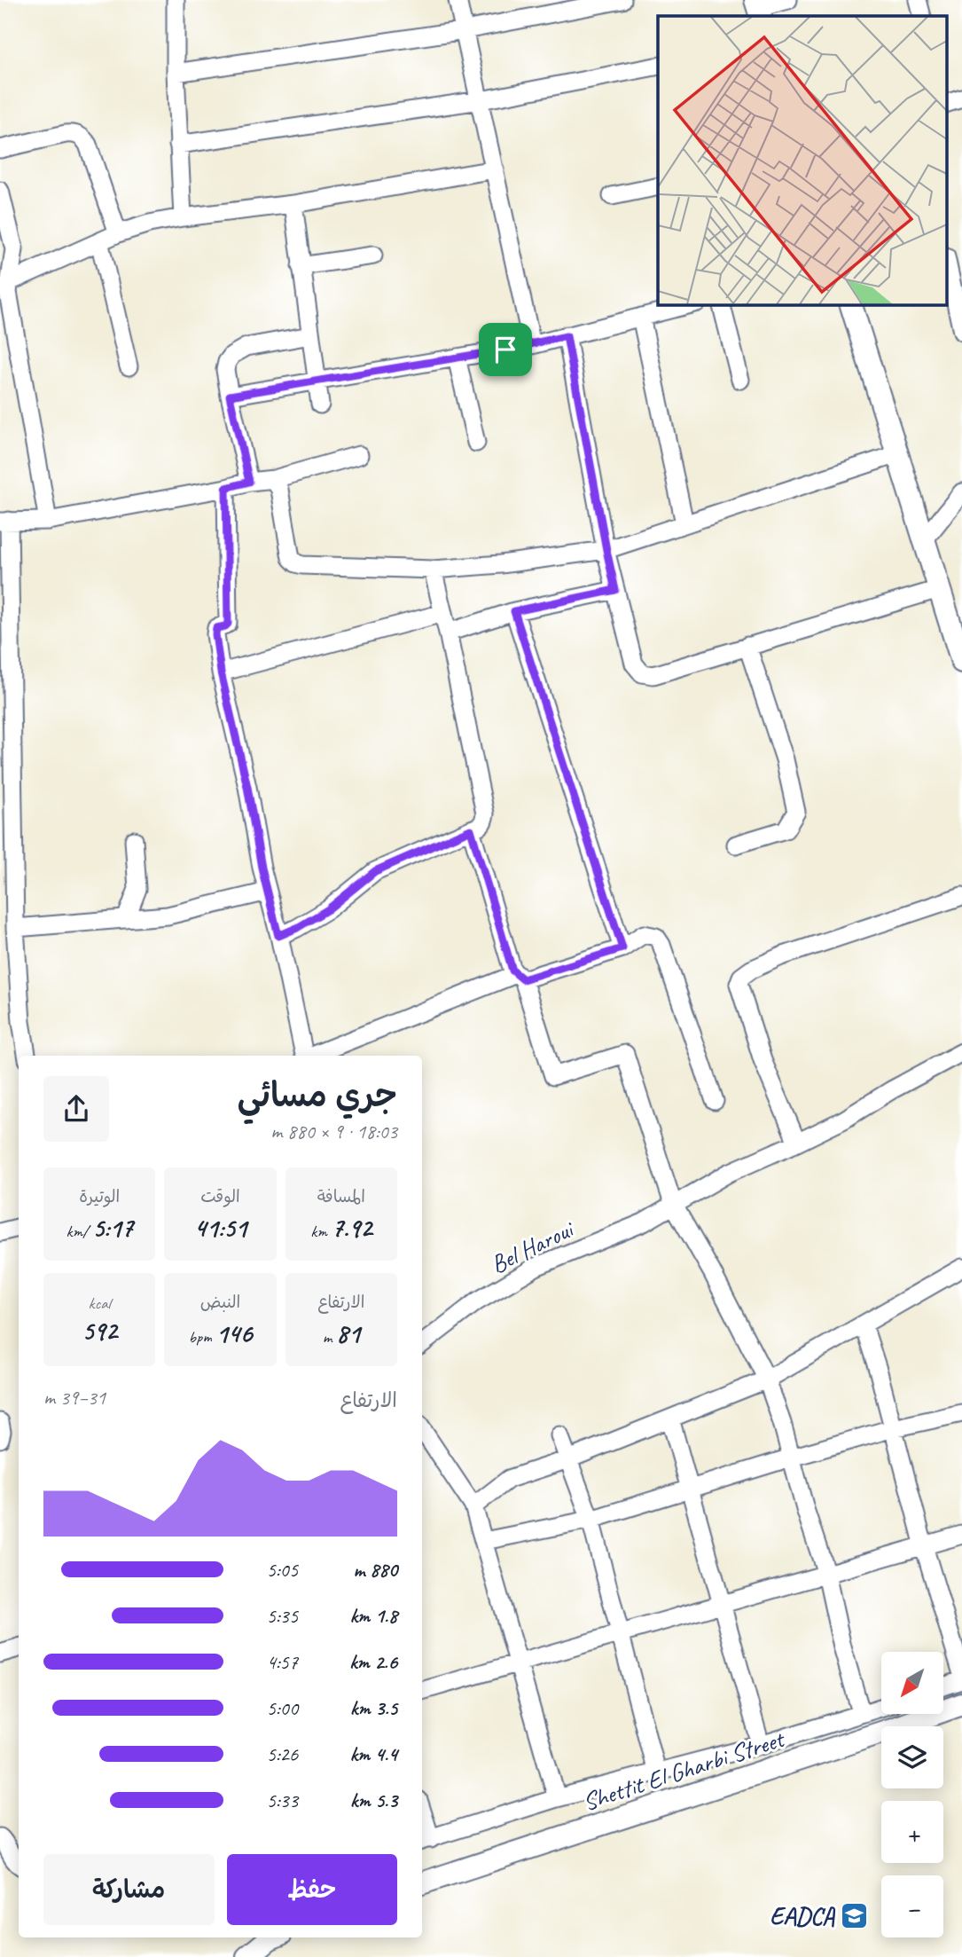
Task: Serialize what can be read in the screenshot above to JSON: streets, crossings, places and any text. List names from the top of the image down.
{
  "streets": {
    "street": ["Bel Haroui", "Shettit El Gharbi Street"]
  },
  "places": {
    "school or university": ["EADCA"]
  },
  "north": "bottom left",
  "page": {
    "heading": ["جري مسائي", "18:03 · 9 × 880 m"],
    "stats": [
      ["المسافة", "7.92 km"],
      ["الوقت", "41:51"],
      ["الوتيرة", "5:17 /km"],
      ["الارتفاع", "81 m"],
      ["النبض", "146 bpm"],
      ["kcal", "592"]
    ],
    "chart": ["الارتفاع", "31–39 m"],
    "list": [
      {
        "name": "880 m",
        "note": "5:05"
      },
      {
        "name": "1.8 km",
        "note": "5:35"
      },
      {
        "name": "2.6 km",
        "note": "4:57"
      },
      {
        "name": "3.5 km",
        "note": "5:00"
      },
      {
        "name": "4.4 km",
        "note": "5:26"
      },
      {
        "name": "5.3 km",
        "note": "5:33"
      }
    ],
    "map_buttons": ["+", "−"],
    "buttons": ["حفظ", "مشاركة"]
  }
}
